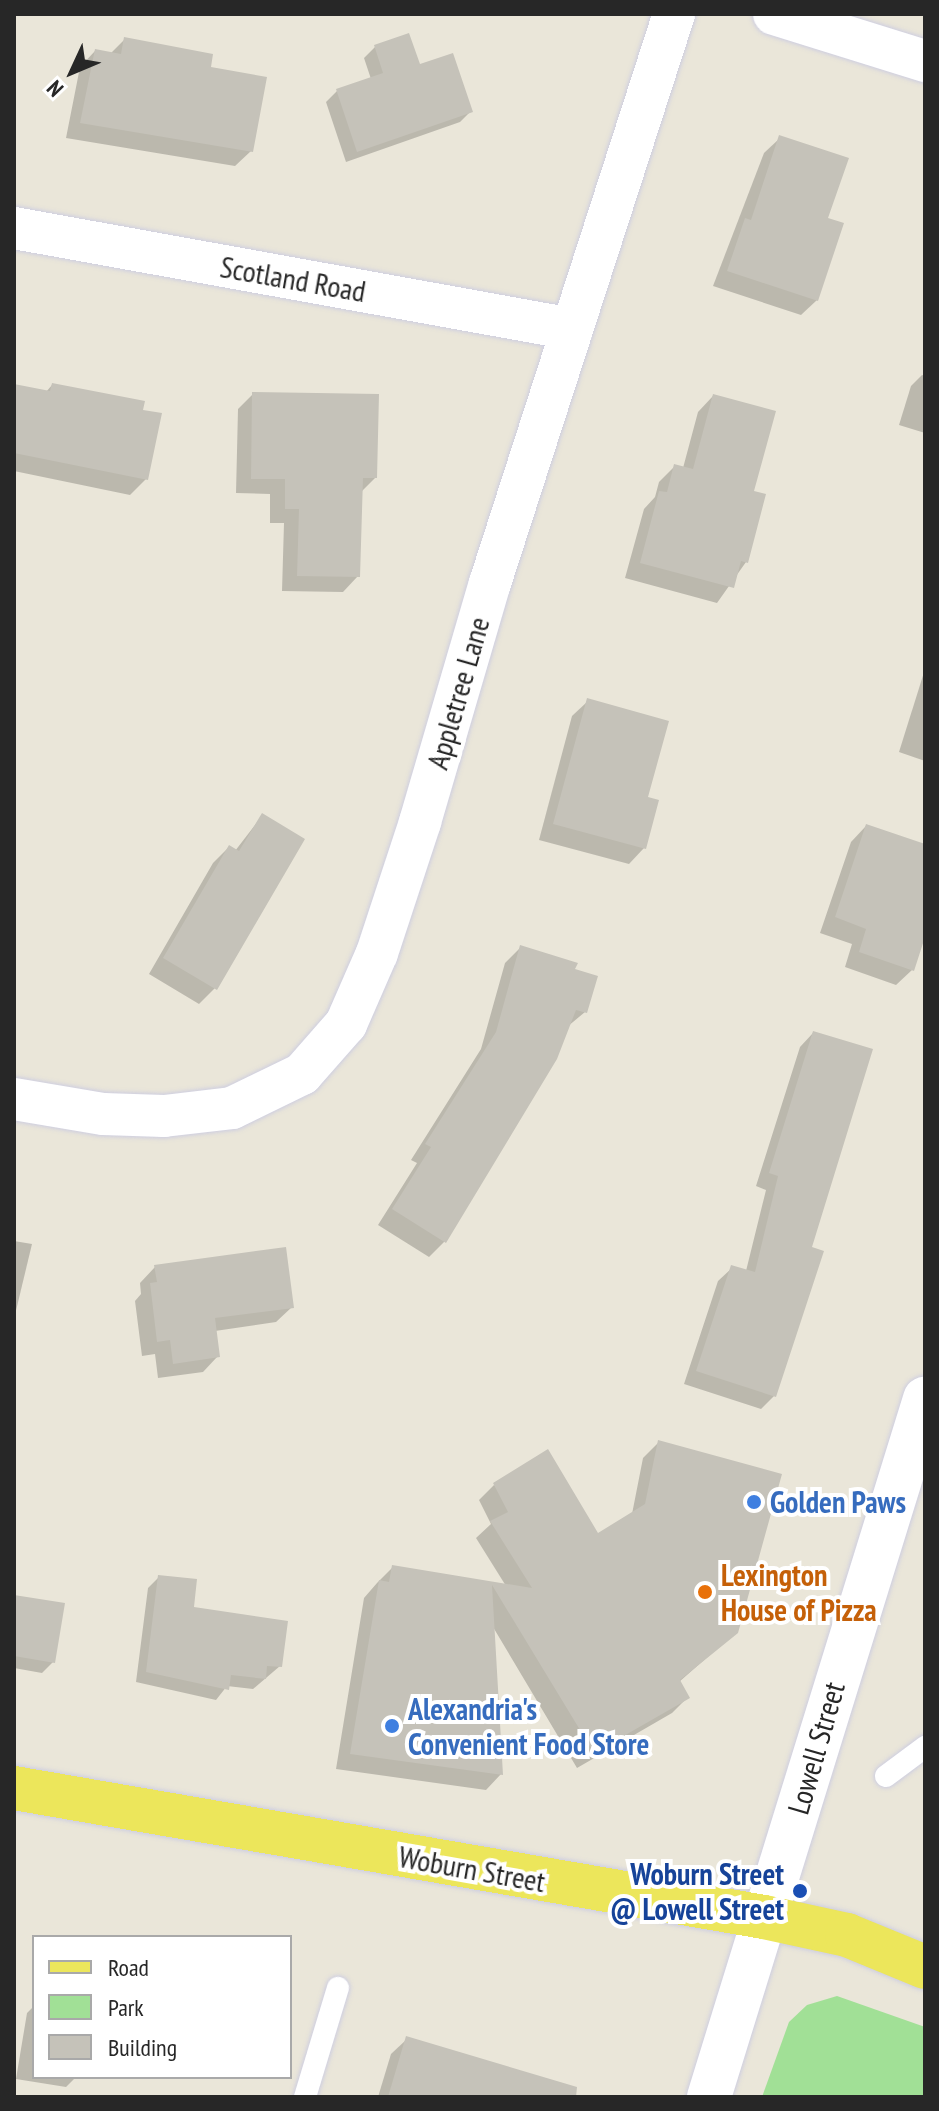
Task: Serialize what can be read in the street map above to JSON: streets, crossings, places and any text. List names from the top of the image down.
{
  "streets": {
    "main road": ["Lowell Street", "Woburn Street"],
    "street": ["Scotland Road", "Appletree Lane"]
  },
  "crossings": [
    ["Scotland Road", "Appletree Lane"],
    ["Lowell Street", "Woburn Street"]
  ],
  "places": [
    "Golden Paws",
    "Lexington House of Pizza",
    "Alexandria's Convenient Food Store",
    "Woburn Street @ Lowell Street"
  ],
  "legend": ["Road", "Park", "Building"],
  "north": "bottom left"
}
